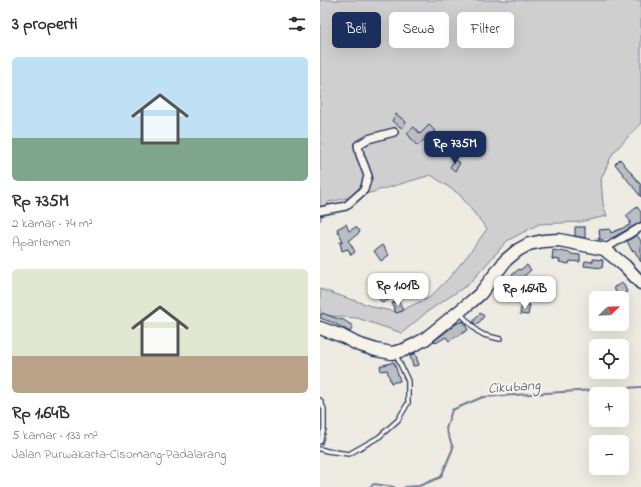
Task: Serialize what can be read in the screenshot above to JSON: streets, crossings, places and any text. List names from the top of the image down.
{
  "water": ["Cikubang"],
  "north": "top right",
  "page": {
    "heading": "3 properti",
    "chip": ["Beli", "Sewa", "Filter"],
    "list": [
      {
        "name": "Rp 735M",
        "note": "2 kamar · 74 m² · Apartemen"
      },
      {
        "name": "Rp 1.64B",
        "note": "5 kamar · 133 m² · Jalan Purwakarta–Cisomang–Padalarang"
      }
    ],
    "price": ["Rp 735M", "Rp 1.01B", "Rp 1.64B"],
    "map_buttons": ["+", "−"]
  }
}
